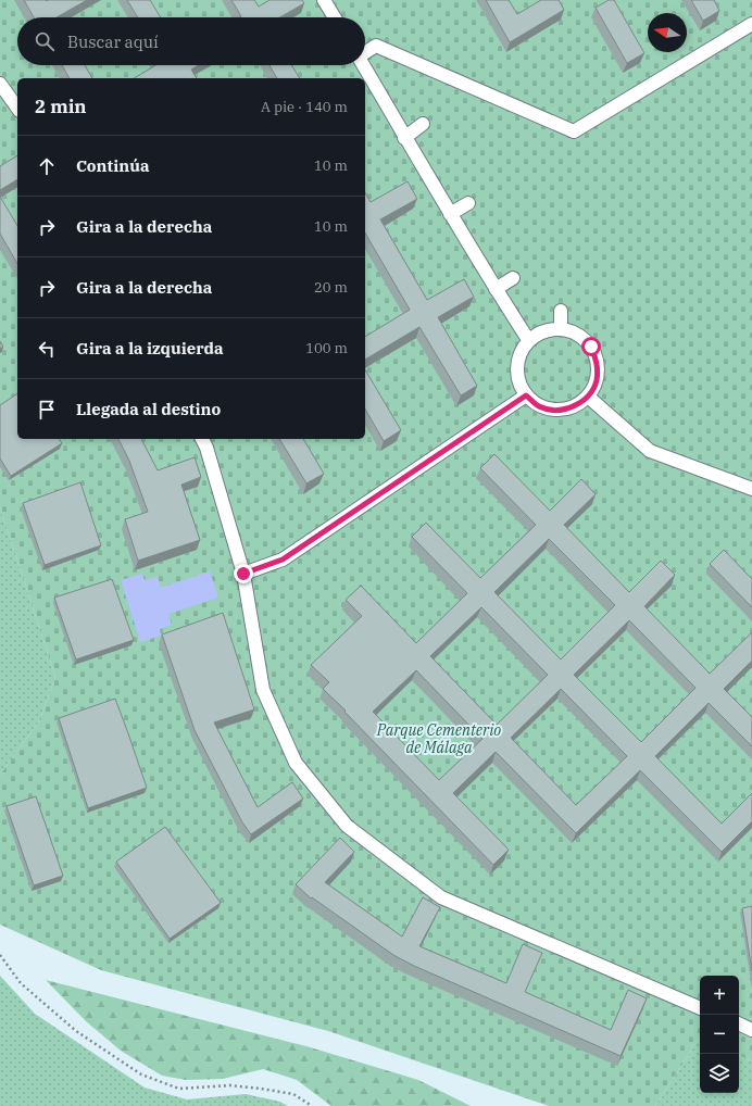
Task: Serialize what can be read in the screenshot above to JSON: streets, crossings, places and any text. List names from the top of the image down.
{
  "parks": ["Parque Cementerio de Málaga"],
  "north": "left",
  "page": {
    "search": "Buscar aquí",
    "heading": ["2 min", "A pie · 140 m"],
    "list": [
      ["Continúa", "10 m"],
      ["Gira a la derecha", "10 m"],
      ["Gira a la derecha", "20 m"],
      ["Gira a la izquierda", "100 m"],
      "Llegada al destino"
    ],
    "map_buttons": ["+", "−"]
  }
}
